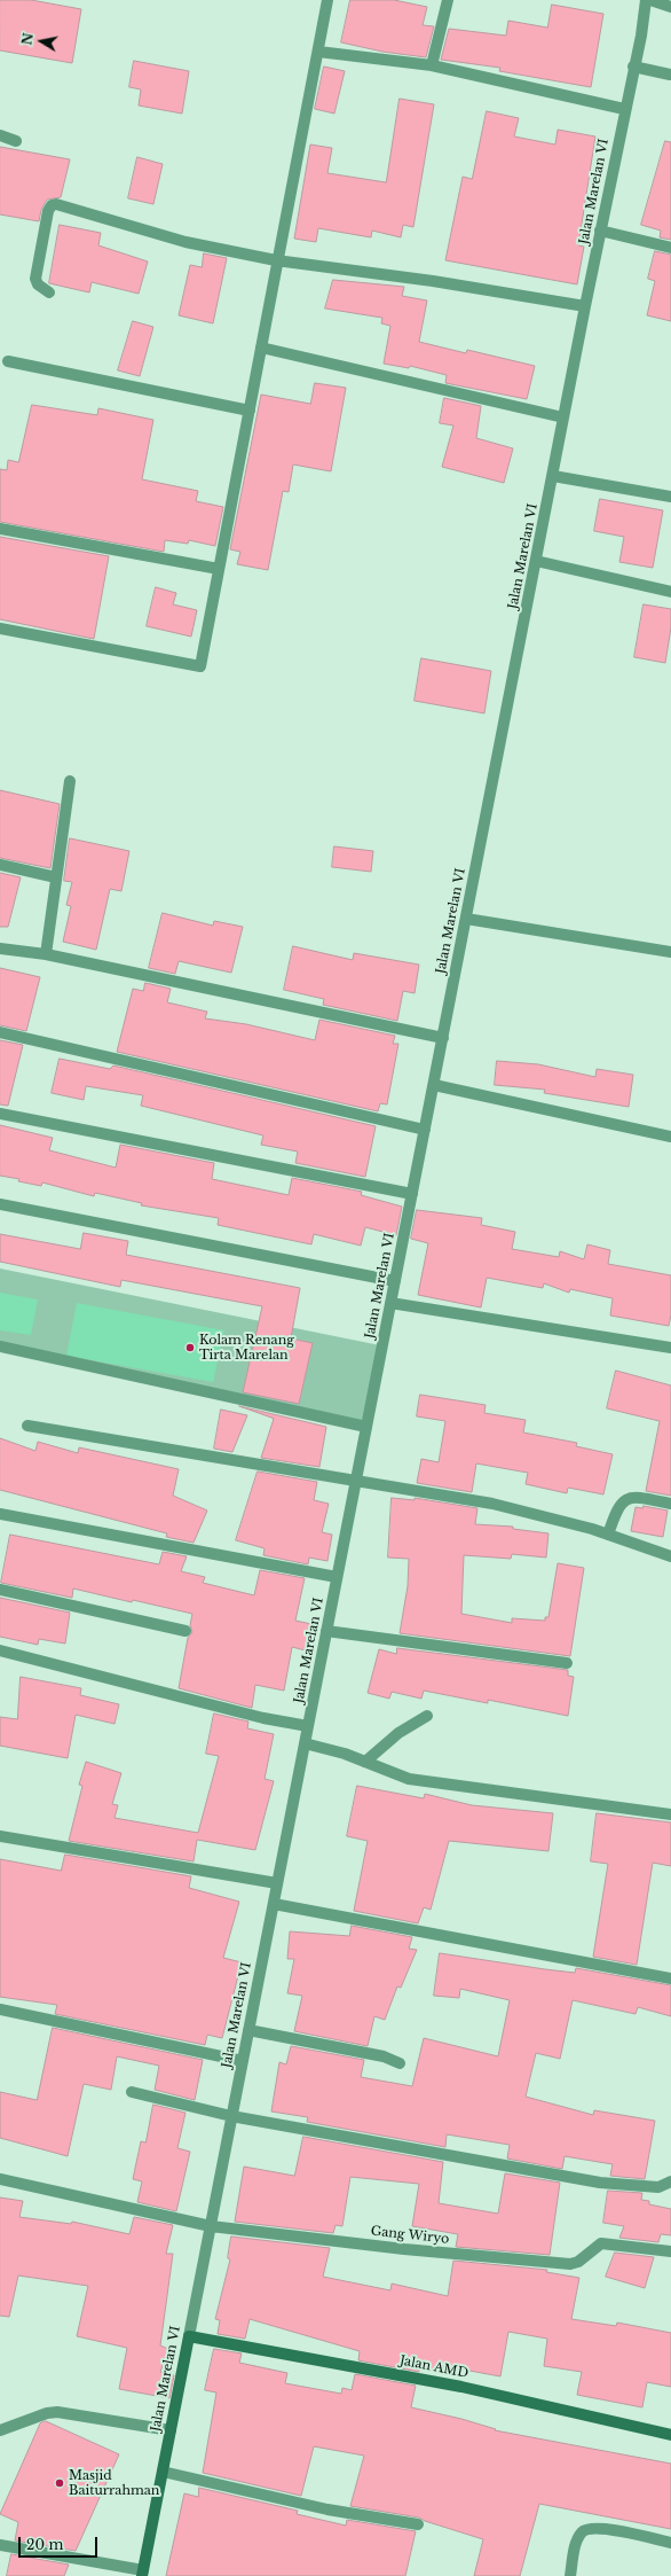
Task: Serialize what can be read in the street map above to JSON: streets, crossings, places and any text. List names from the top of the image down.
{
  "streets": {
    "street": ["Jalan Marelan VI", "Gang Wiryo", "Jalan AMD"]
  },
  "crossings": [
    ["Jalan Marelan VI", "Gang Wiryo"],
    ["Jalan Marelan VI", "Jalan AMD"]
  ],
  "places": ["Kolam Renang Tirta Marelan", "Masjid Baiturrahman"],
  "scale_bar": "20 m",
  "north": "left"
}
